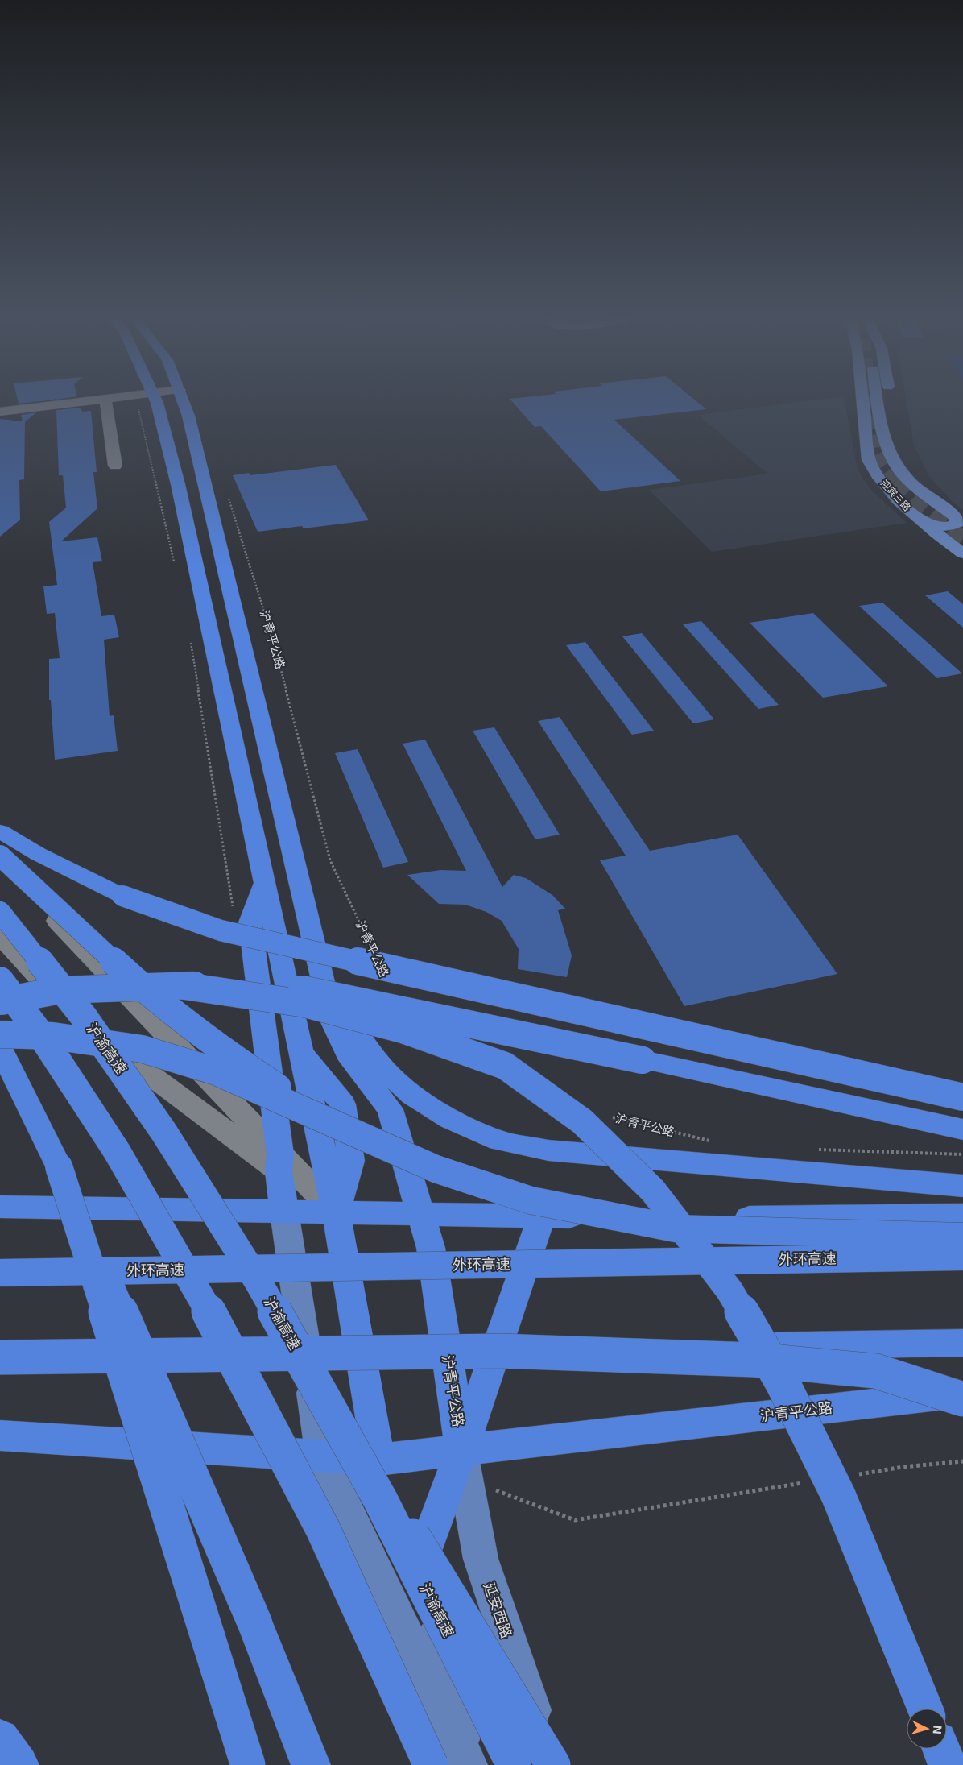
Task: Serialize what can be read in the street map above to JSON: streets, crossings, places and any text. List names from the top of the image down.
{
  "streets": {
    "highway": ["沪青平公路", "沪渝高速", "外环高速"],
    "main road": ["迎宾三路", "延安西路"]
  },
  "crossings": [
    ["沪青平公路", "延安西路"]
  ],
  "north": "right"
}
